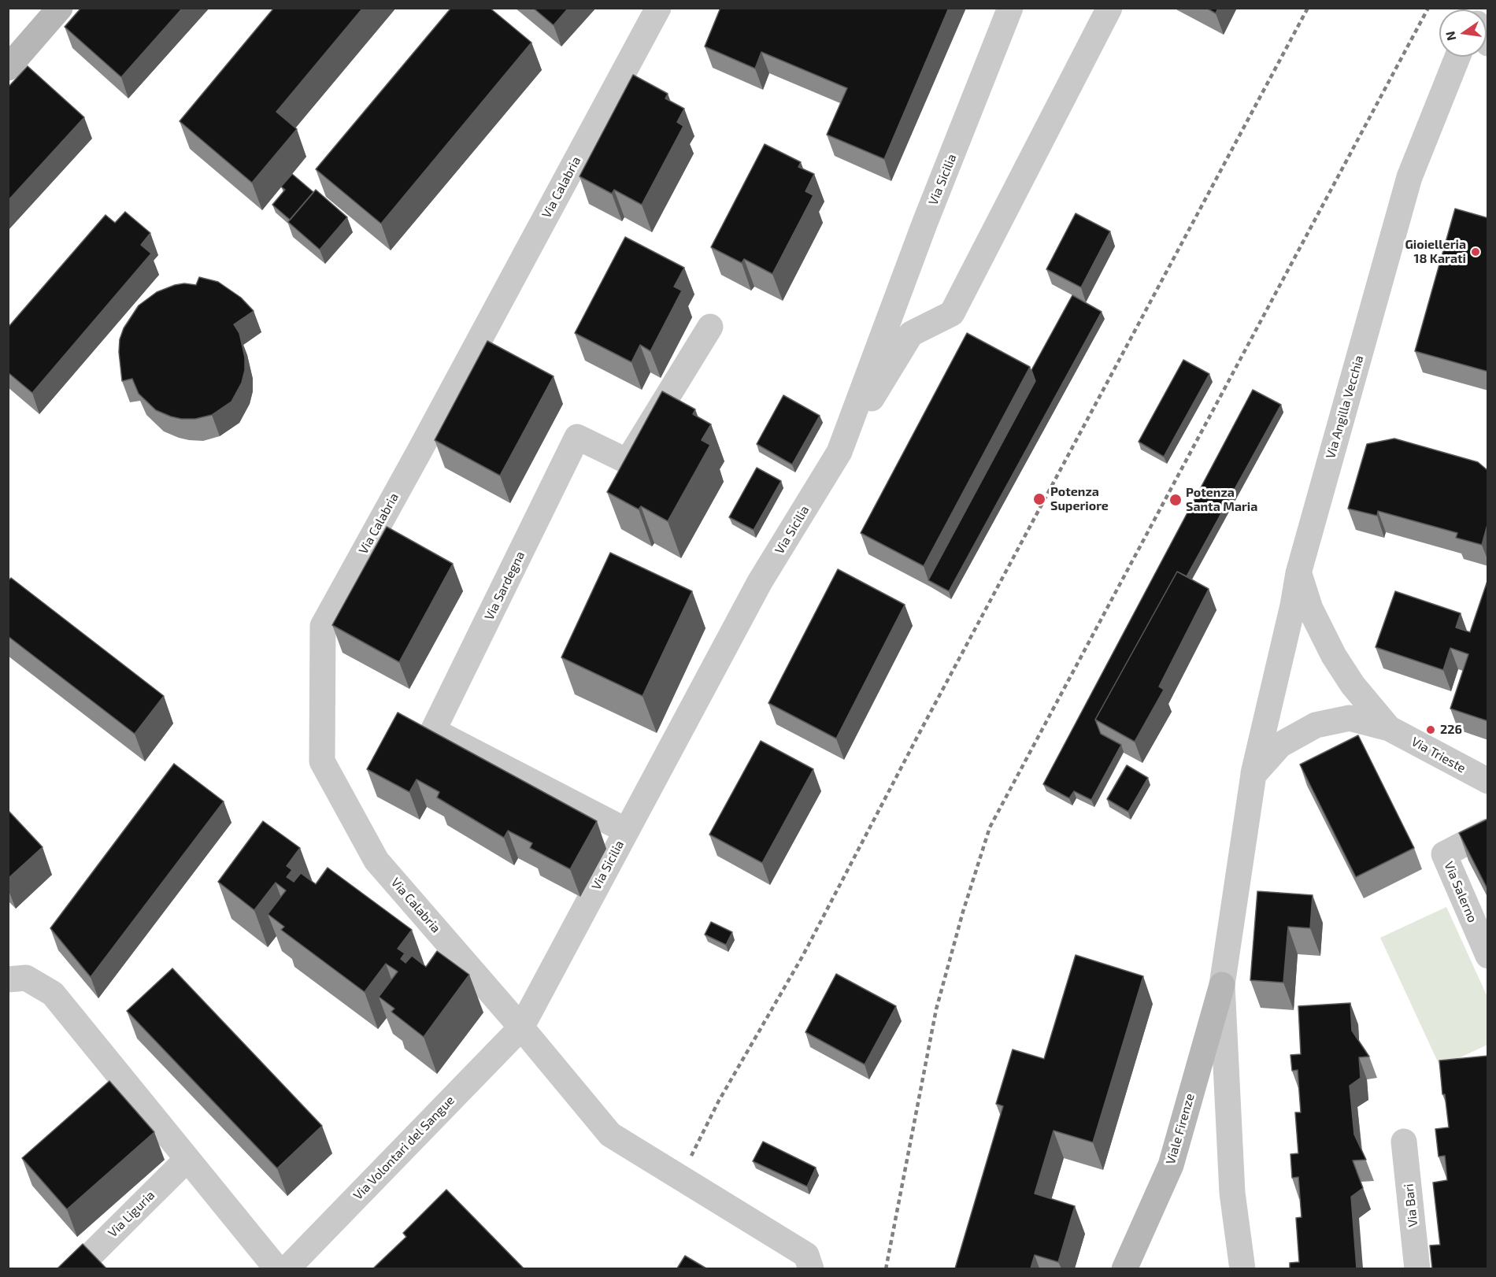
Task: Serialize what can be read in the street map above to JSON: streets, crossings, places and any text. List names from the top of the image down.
{
  "streets": {
    "main road": ["Viale Firenze"],
    "street": [
      "Via Sicilia",
      "Via Calabria",
      "Via Angilla Vecchia",
      "Via Sardegna",
      "Via Trieste",
      "Via Salerno",
      "Via Volontari del Sangue",
      "Via Bari",
      "Via Liguria"
    ]
  },
  "crossings": [
    ["Via Sicilia", "Via Calabria"],
    ["Via Sicilia", "Via Sardegna"],
    ["Via Sicilia", "Via Volontari del Sangue"],
    ["Via Calabria", "Via Volontari del Sangue"],
    ["Via Angilla Vecchia", "Viale Firenze"]
  ],
  "places": [
    "Gioielleria 18 Karati",
    "Potenza Superiore",
    "Potenza Santa Maria",
    "226"
  ],
  "north": "left"
}
